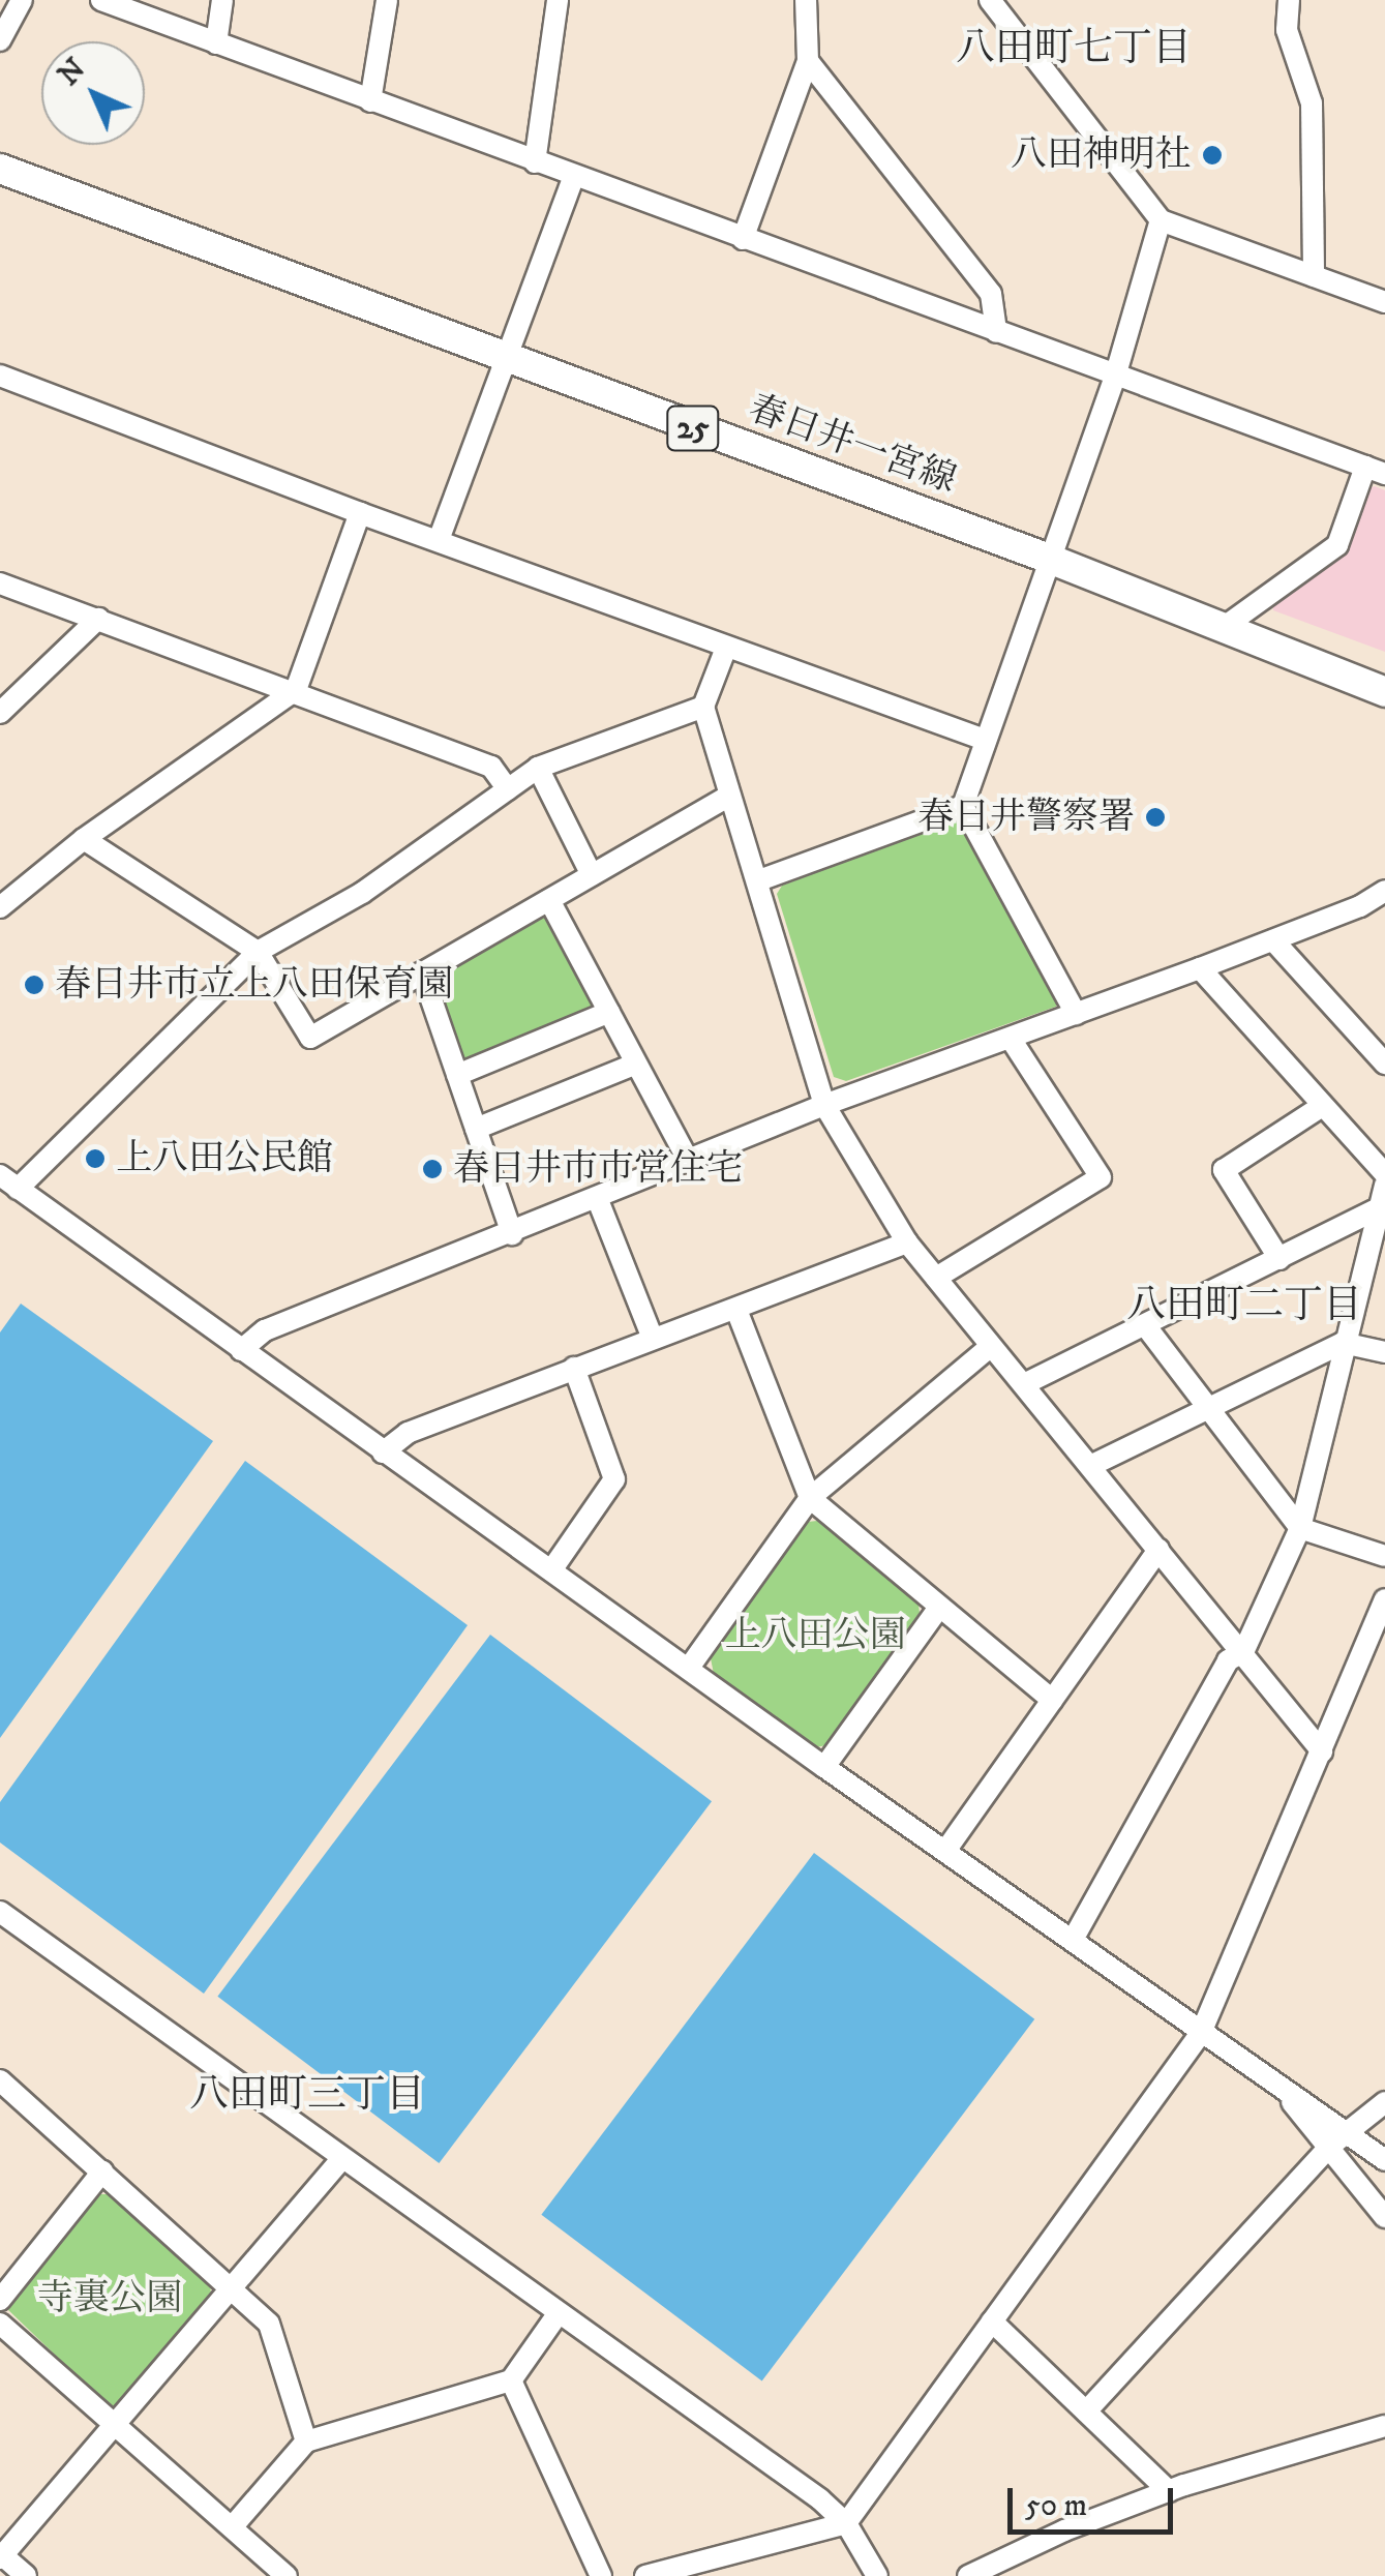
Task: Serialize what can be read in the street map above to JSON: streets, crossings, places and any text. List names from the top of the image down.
{
  "streets": {
    "main road": ["25", "春日井一宮線"]
  },
  "districts": ["八田町七丁目", "八田町二丁目", "八田町三丁目"],
  "parks": ["上八田公園", "寺裏公園"],
  "places": [
    "八田神明社",
    "春日井警察署",
    "春日井市立上八田保育園",
    "上八田公民館",
    "春日井市市営住宅"
  ],
  "scale_bar": "50 m",
  "north": "top left"
}
